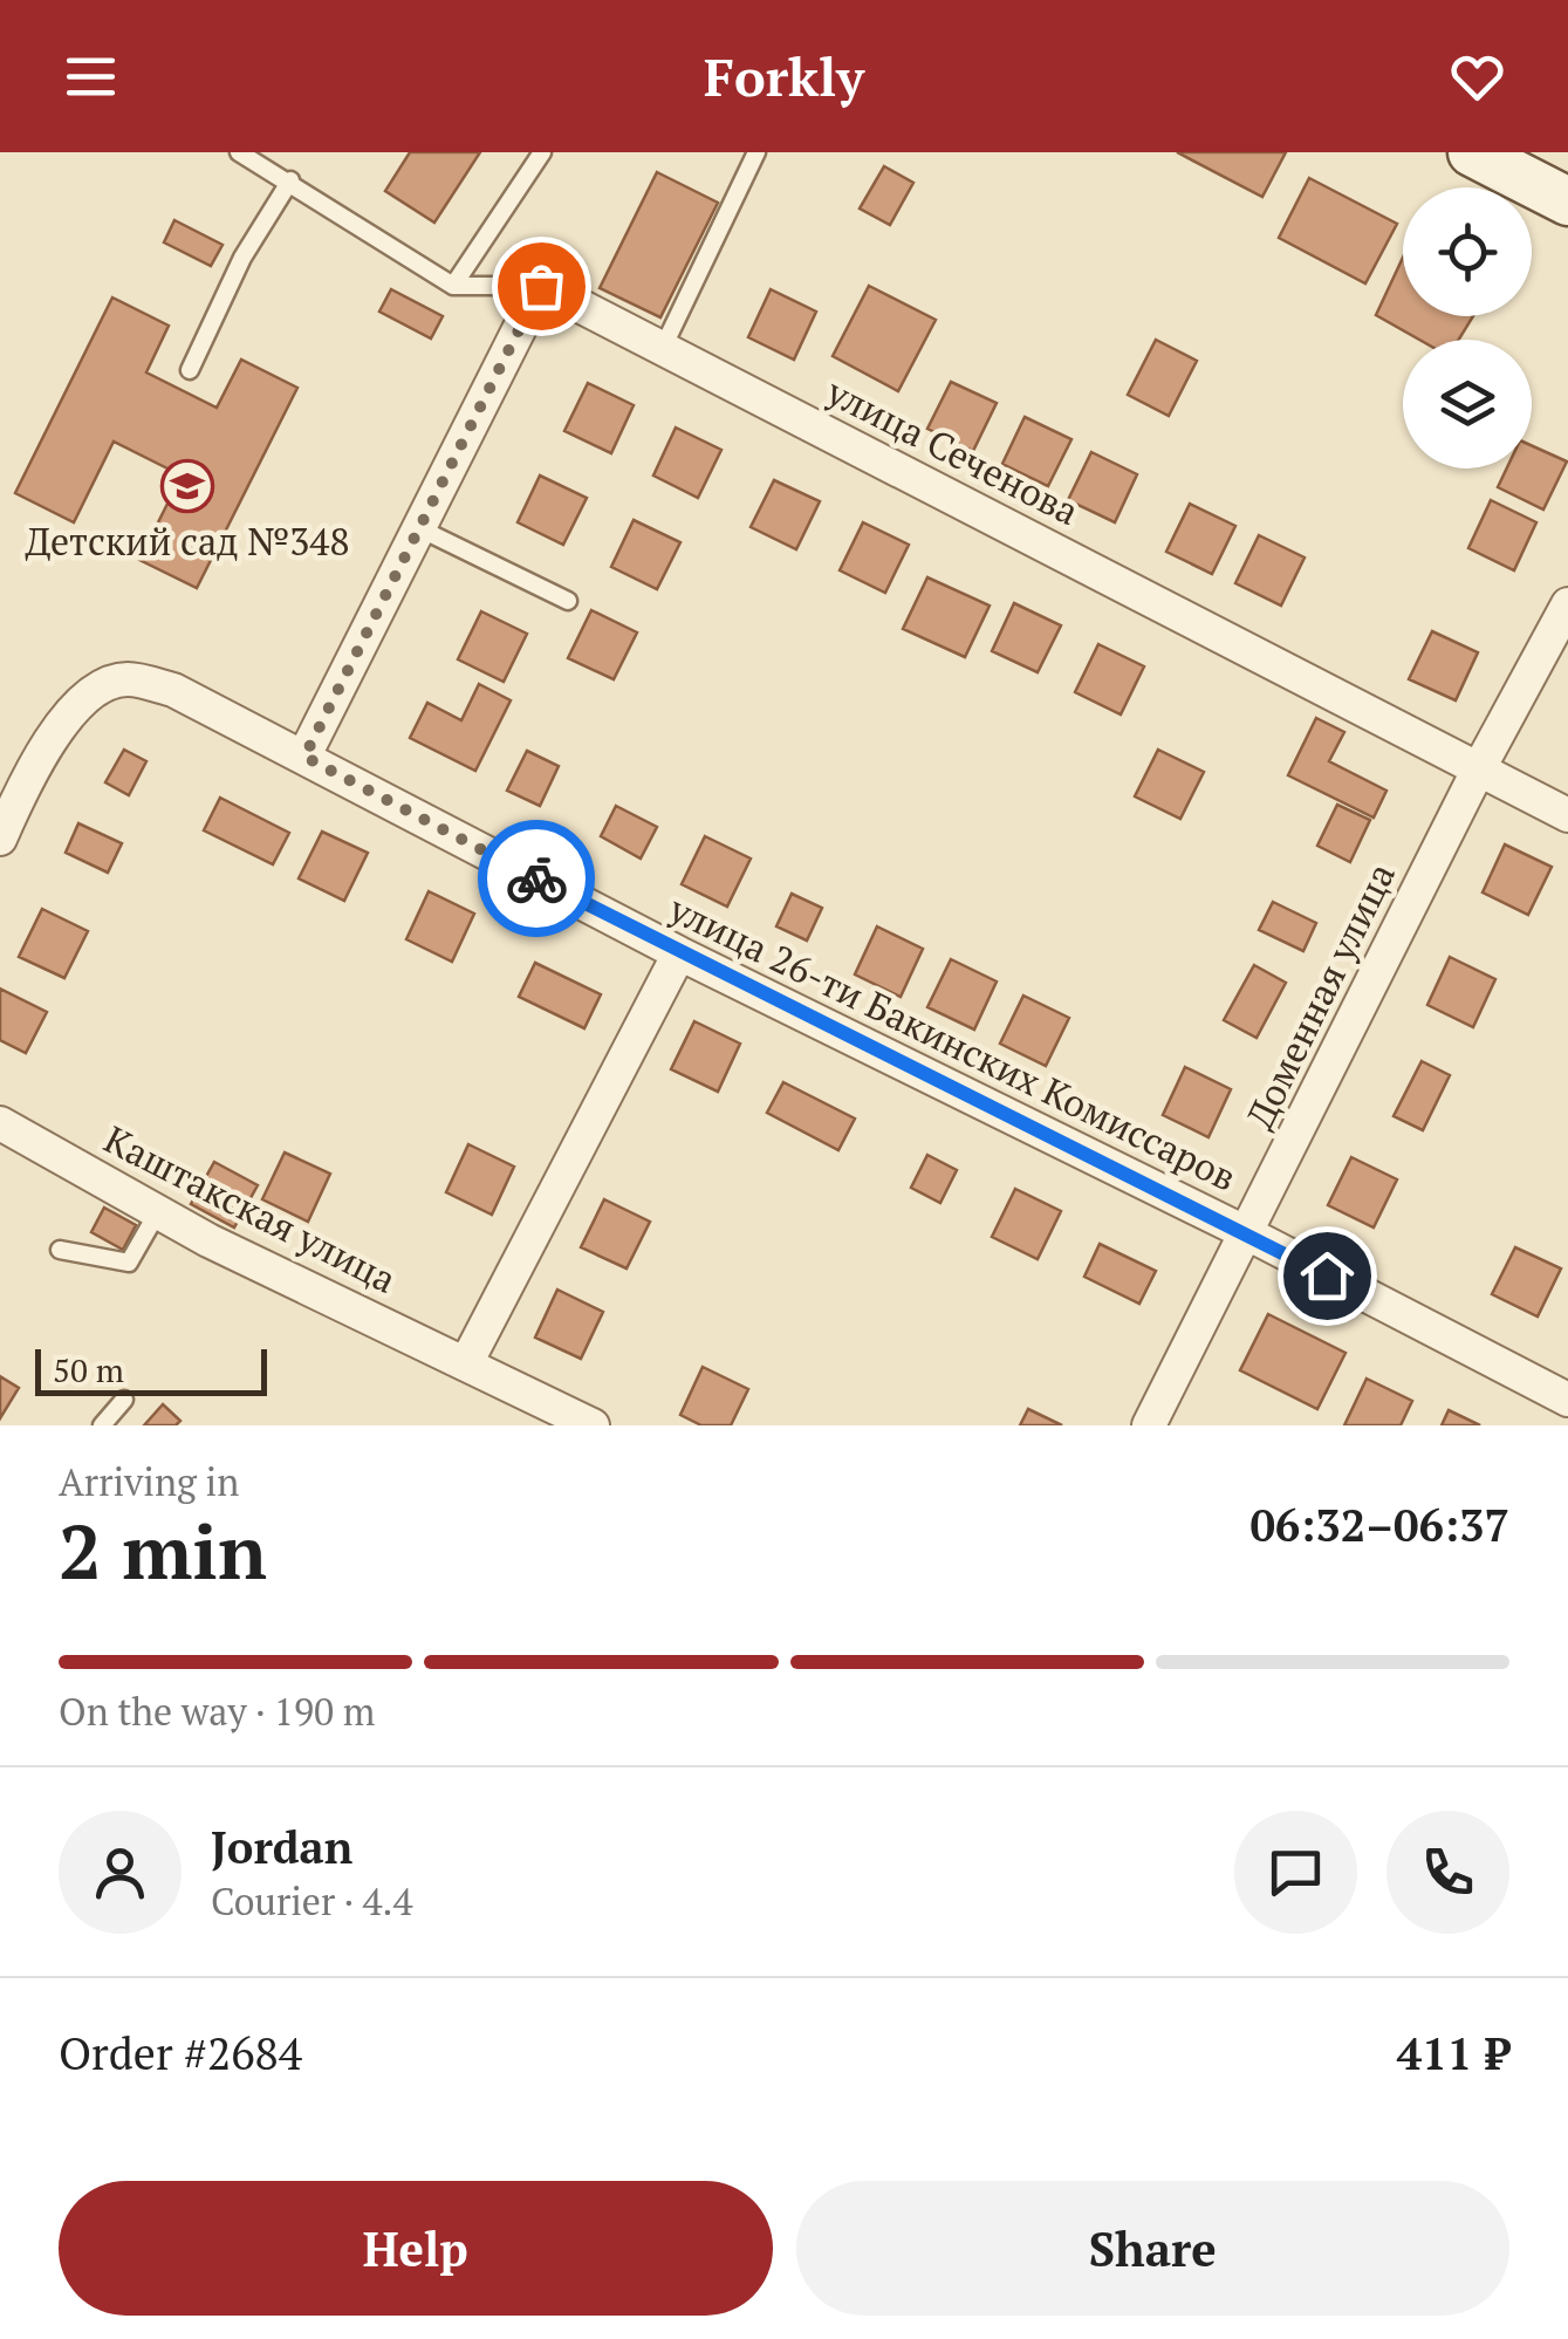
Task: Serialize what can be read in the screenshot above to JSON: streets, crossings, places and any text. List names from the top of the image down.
{
  "streets": {
    "street": [
      "улица Сеченова",
      "Доменная улица",
      "улица 26-ти Бакинских Комиссаров",
      "Каштакская улица"
    ]
  },
  "crossings": [
    ["улица Сеченова", "Доменная улица"],
    ["Доменная улица", "улица 26-ти Бакинских Комиссаров"]
  ],
  "places": {
    "school or university": ["Детский сад №348"]
  },
  "scale_bar": "50 m",
  "page": {
    "header": "Forkly",
    "scale": "50 m",
    "heading": ["2 min", "Arriving in", "06:32–06:37"],
    "panel": [
      "Jordan",
      "Courier · 4.4",
      "Order #2684",
      "411 ₽"
    ],
    "bar": "On the way · 190 m",
    "buttons": ["Help", "Share"]
  }
}
